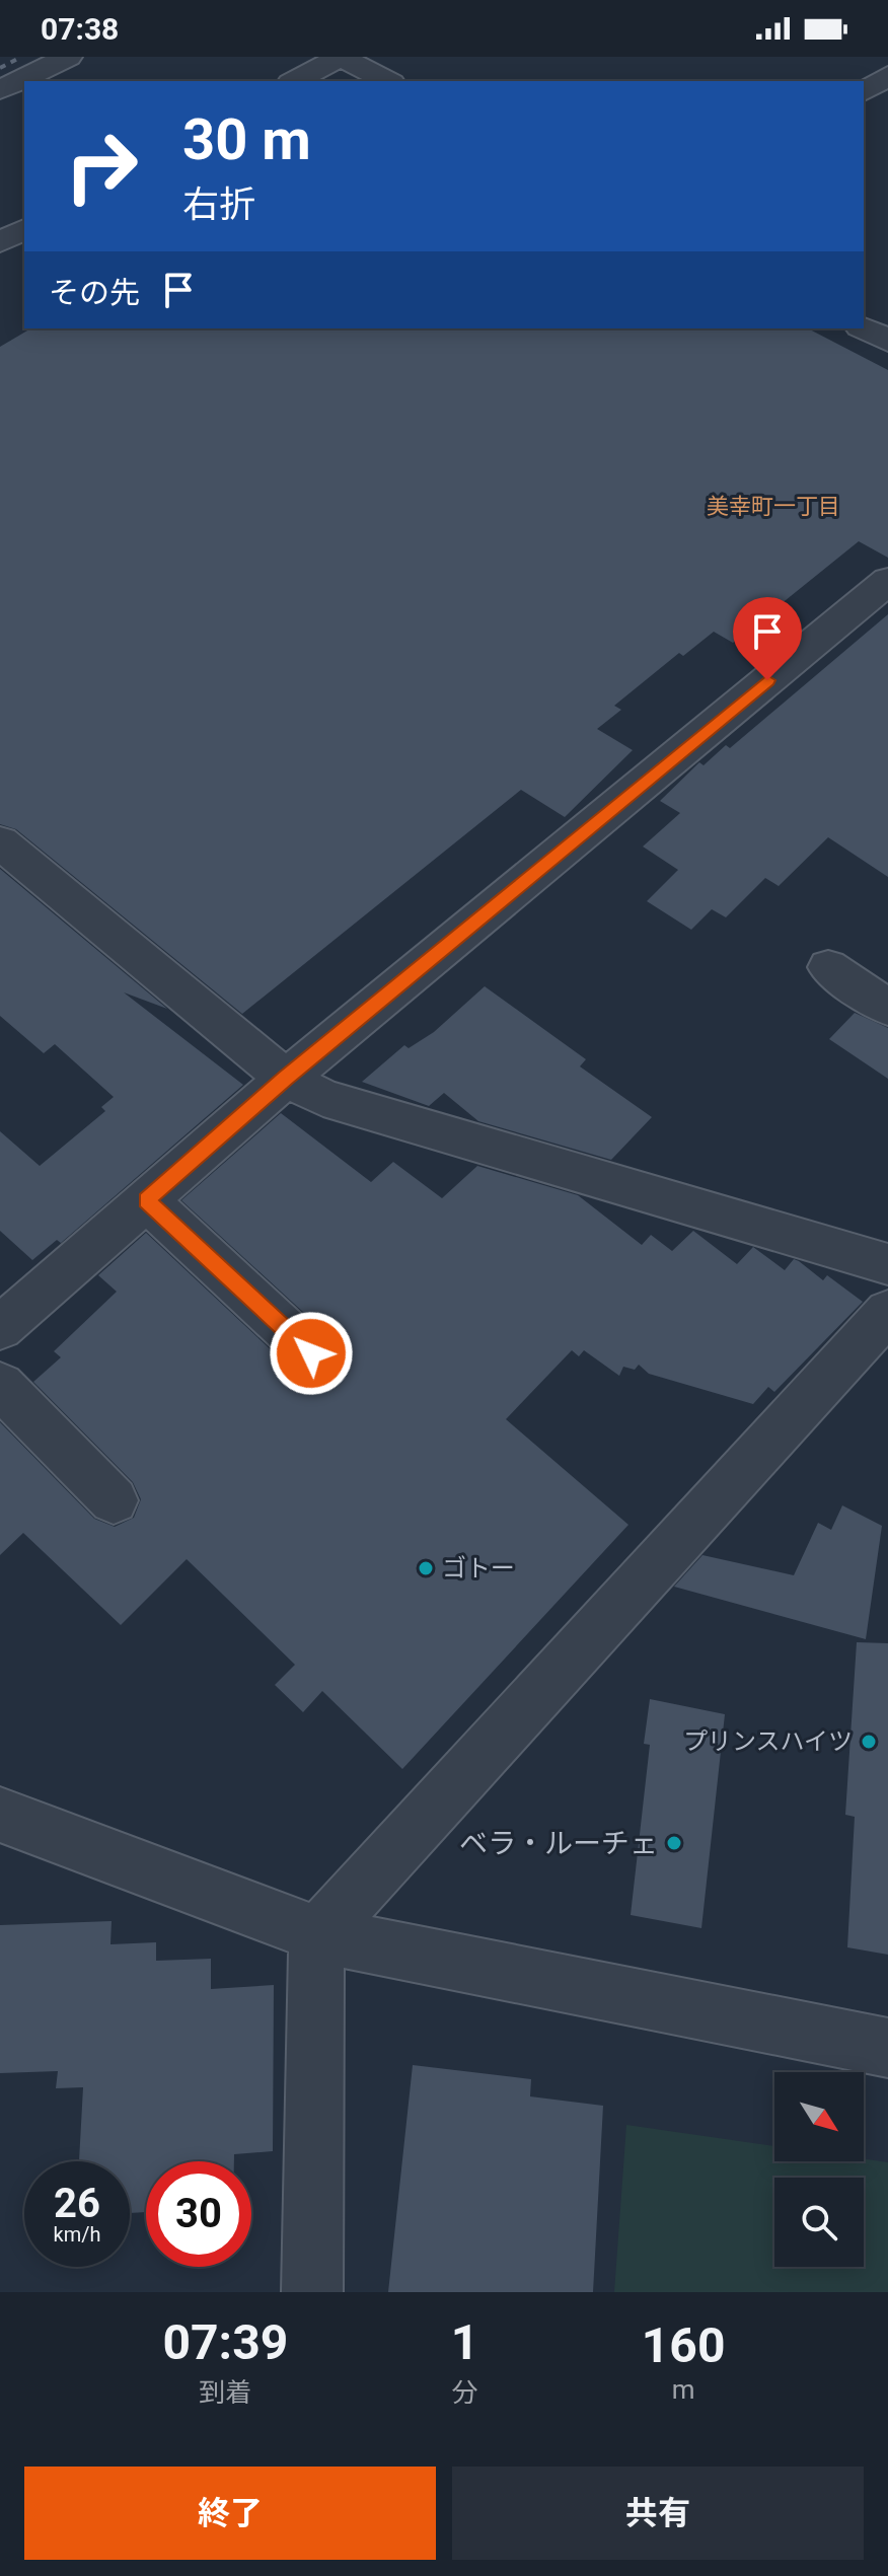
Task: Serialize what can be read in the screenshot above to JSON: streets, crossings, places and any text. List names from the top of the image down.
{
  "districts": ["美幸町一丁目"],
  "places": ["ゴトー", "プリンスハイツ", "ベラ・ルーチェ"],
  "north": "bottom right",
  "page": {
    "status": "07:38",
    "turn": ["30 m", "右折"],
    "then": "その先",
    "speed": "26 km/h",
    "limit": "30",
    "eta": [
      "07:39",
      "到着",
      "1",
      "分",
      "160",
      "m"
    ],
    "buttons": ["終了", "共有"]
  }
}
